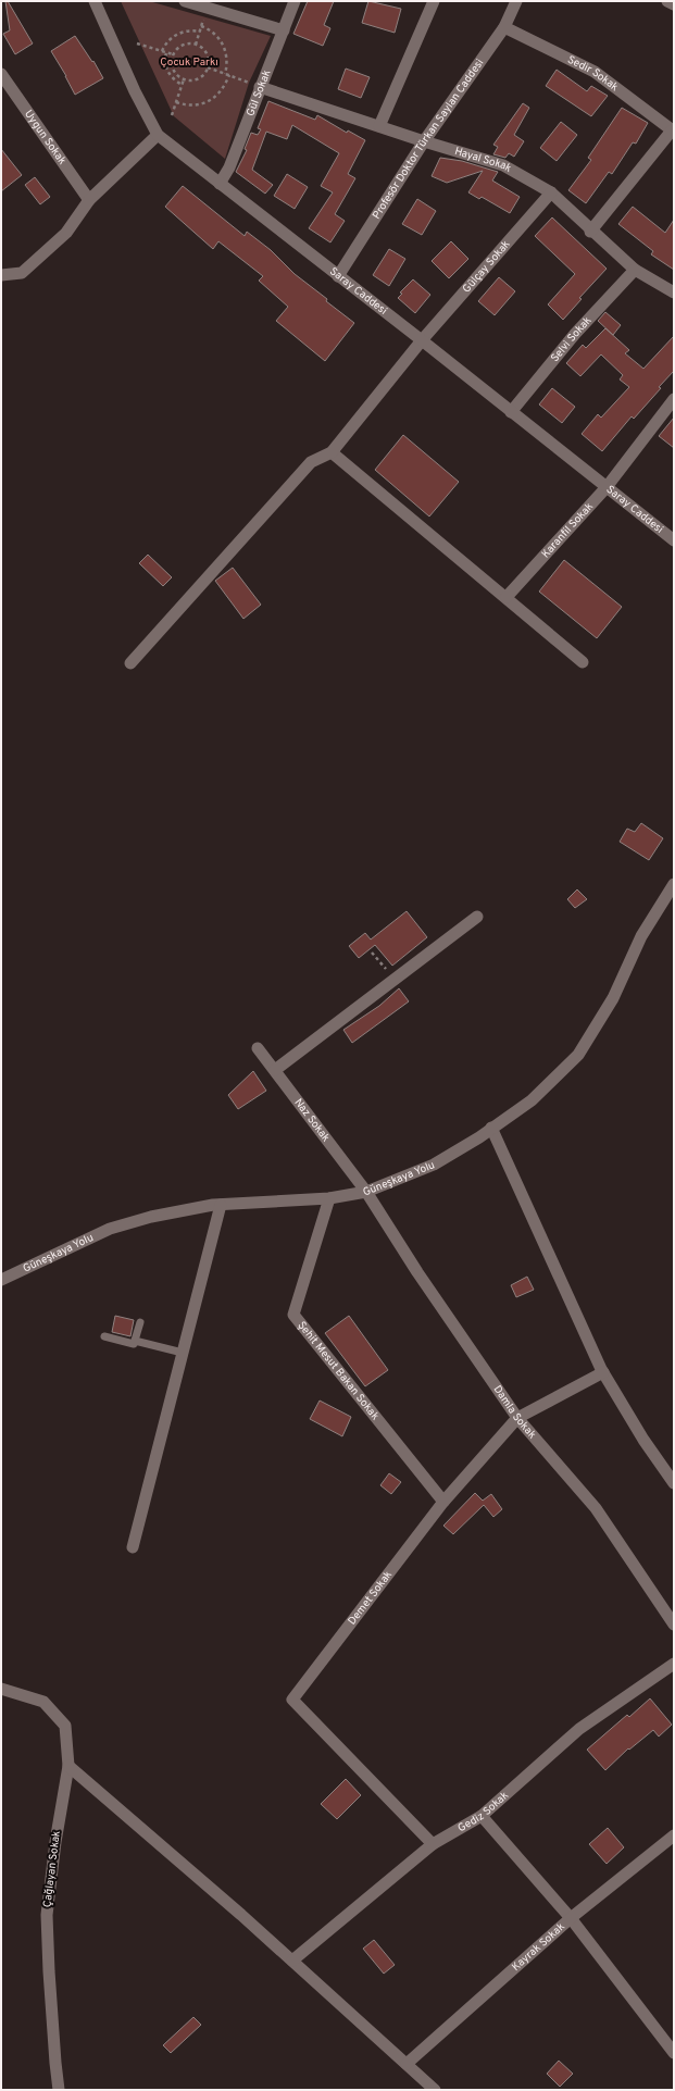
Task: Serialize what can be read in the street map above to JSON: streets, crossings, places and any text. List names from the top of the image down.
{
  "streets": {
    "street": [
      "Sedir Sokak",
      "Gül Sokak",
      "Uygun Sokak",
      "Profesör Doktor Türkan Saylan Caddesi",
      "Hayal Sokak",
      "Gülçay Sokak",
      "Saray Caddesi",
      "Selvi Sokak",
      "Karanfil Sokak",
      "Naz Sokak",
      "Güneşkaya Yolu",
      "Şehit Mesut Bakan Sokak",
      "Damla Sokak",
      "Demet Sokak",
      "Gediz Sokak",
      "Çağlayan Sokak",
      "Kayrak Sokak"
    ]
  },
  "crossings": [
    ["Sedir Sokak", "Profesör Doktor Türkan Saylan Caddesi"],
    ["Gül Sokak", "Hayal Sokak"],
    ["Gül Sokak", "Saray Caddesi"],
    ["Profesör Doktor Türkan Saylan Caddesi", "Hayal Sokak"],
    ["Profesör Doktor Türkan Saylan Caddesi", "Saray Caddesi"],
    ["Hayal Sokak", "Gülçay Sokak"],
    ["Hayal Sokak", "Selvi Sokak"],
    ["Gülçay Sokak", "Saray Caddesi"],
    ["Saray Caddesi", "Selvi Sokak"],
    ["Saray Caddesi", "Karanfil Sokak"],
    ["Naz Sokak", "Güneşkaya Yolu"],
    ["Naz Sokak", "Damla Sokak"],
    ["Güneşkaya Yolu", "Şehit Mesut Bakan Sokak"],
    ["Güneşkaya Yolu", "Damla Sokak"],
    ["Şehit Mesut Bakan Sokak", "Demet Sokak"],
    ["Damla Sokak", "Demet Sokak"],
    ["Demet Sokak", "Gediz Sokak"]
  ],
  "parks": ["Çocuk Parkı"]
}
